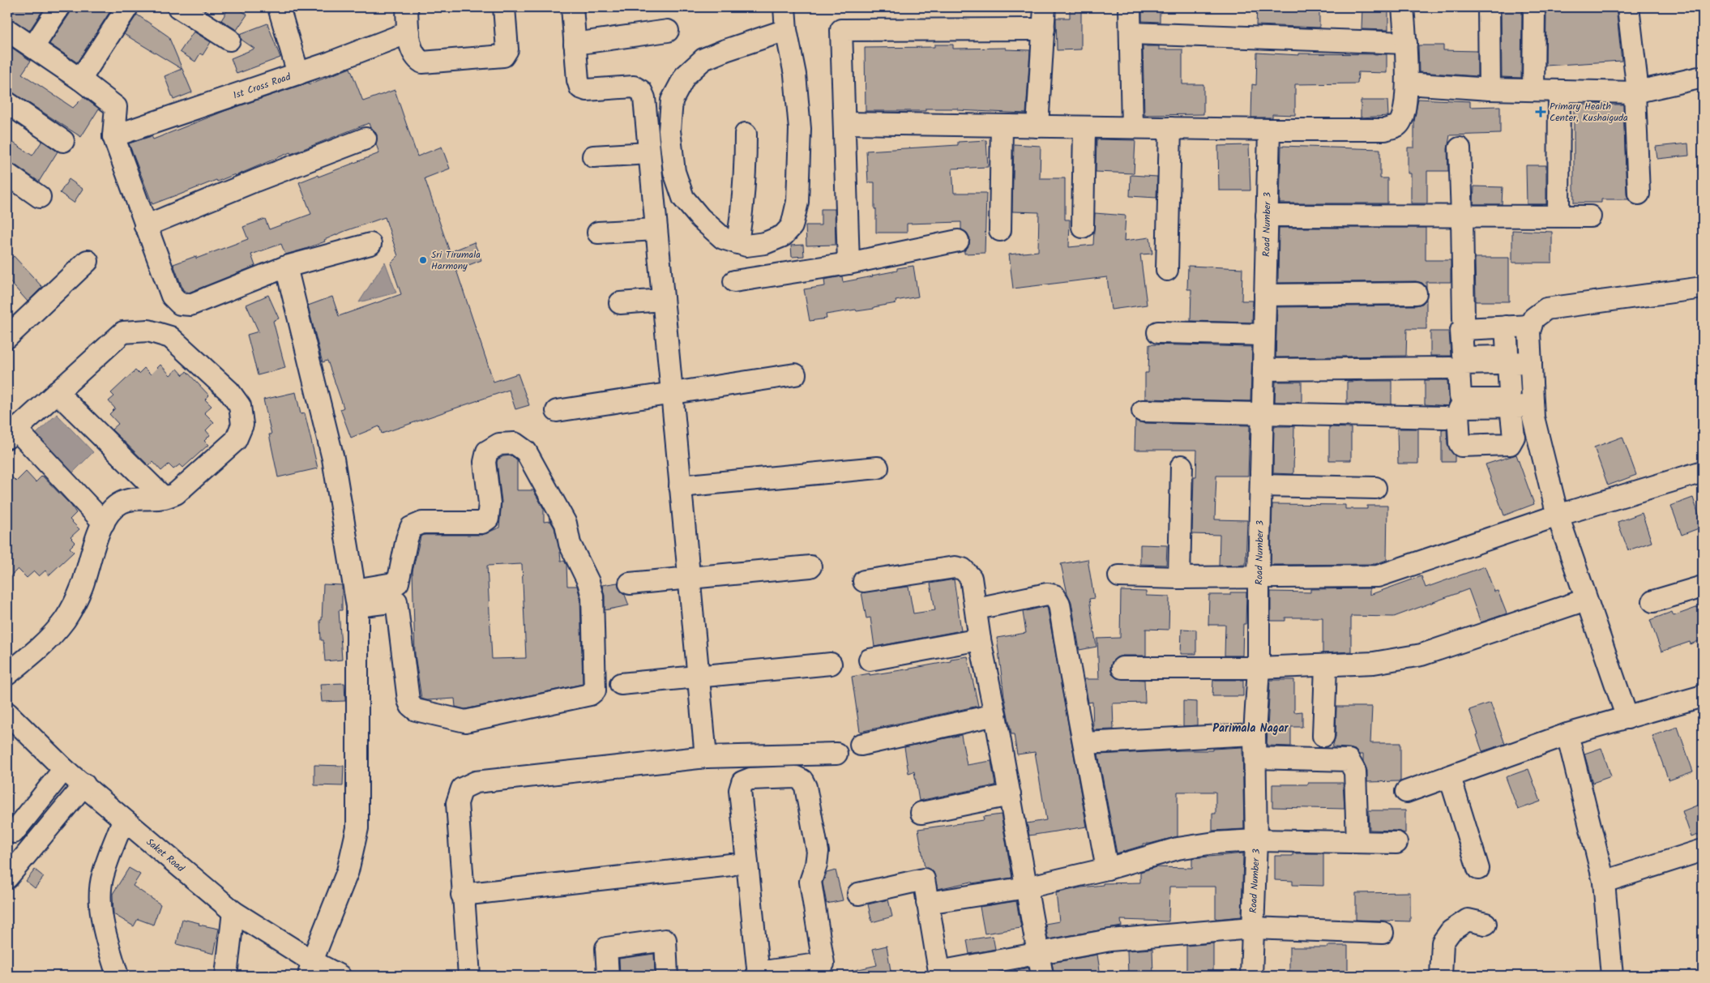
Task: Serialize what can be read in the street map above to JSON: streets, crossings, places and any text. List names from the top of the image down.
{
  "streets": {
    "street": ["1st Cross Road", "Road Number 3", "Saket Road"]
  },
  "districts": ["Parimala Nagar"],
  "places": {
    "health": ["Primary Health Center, Kushaiguda"],
    "other": ["Sri Tirumala Harmony"]
  }
}
